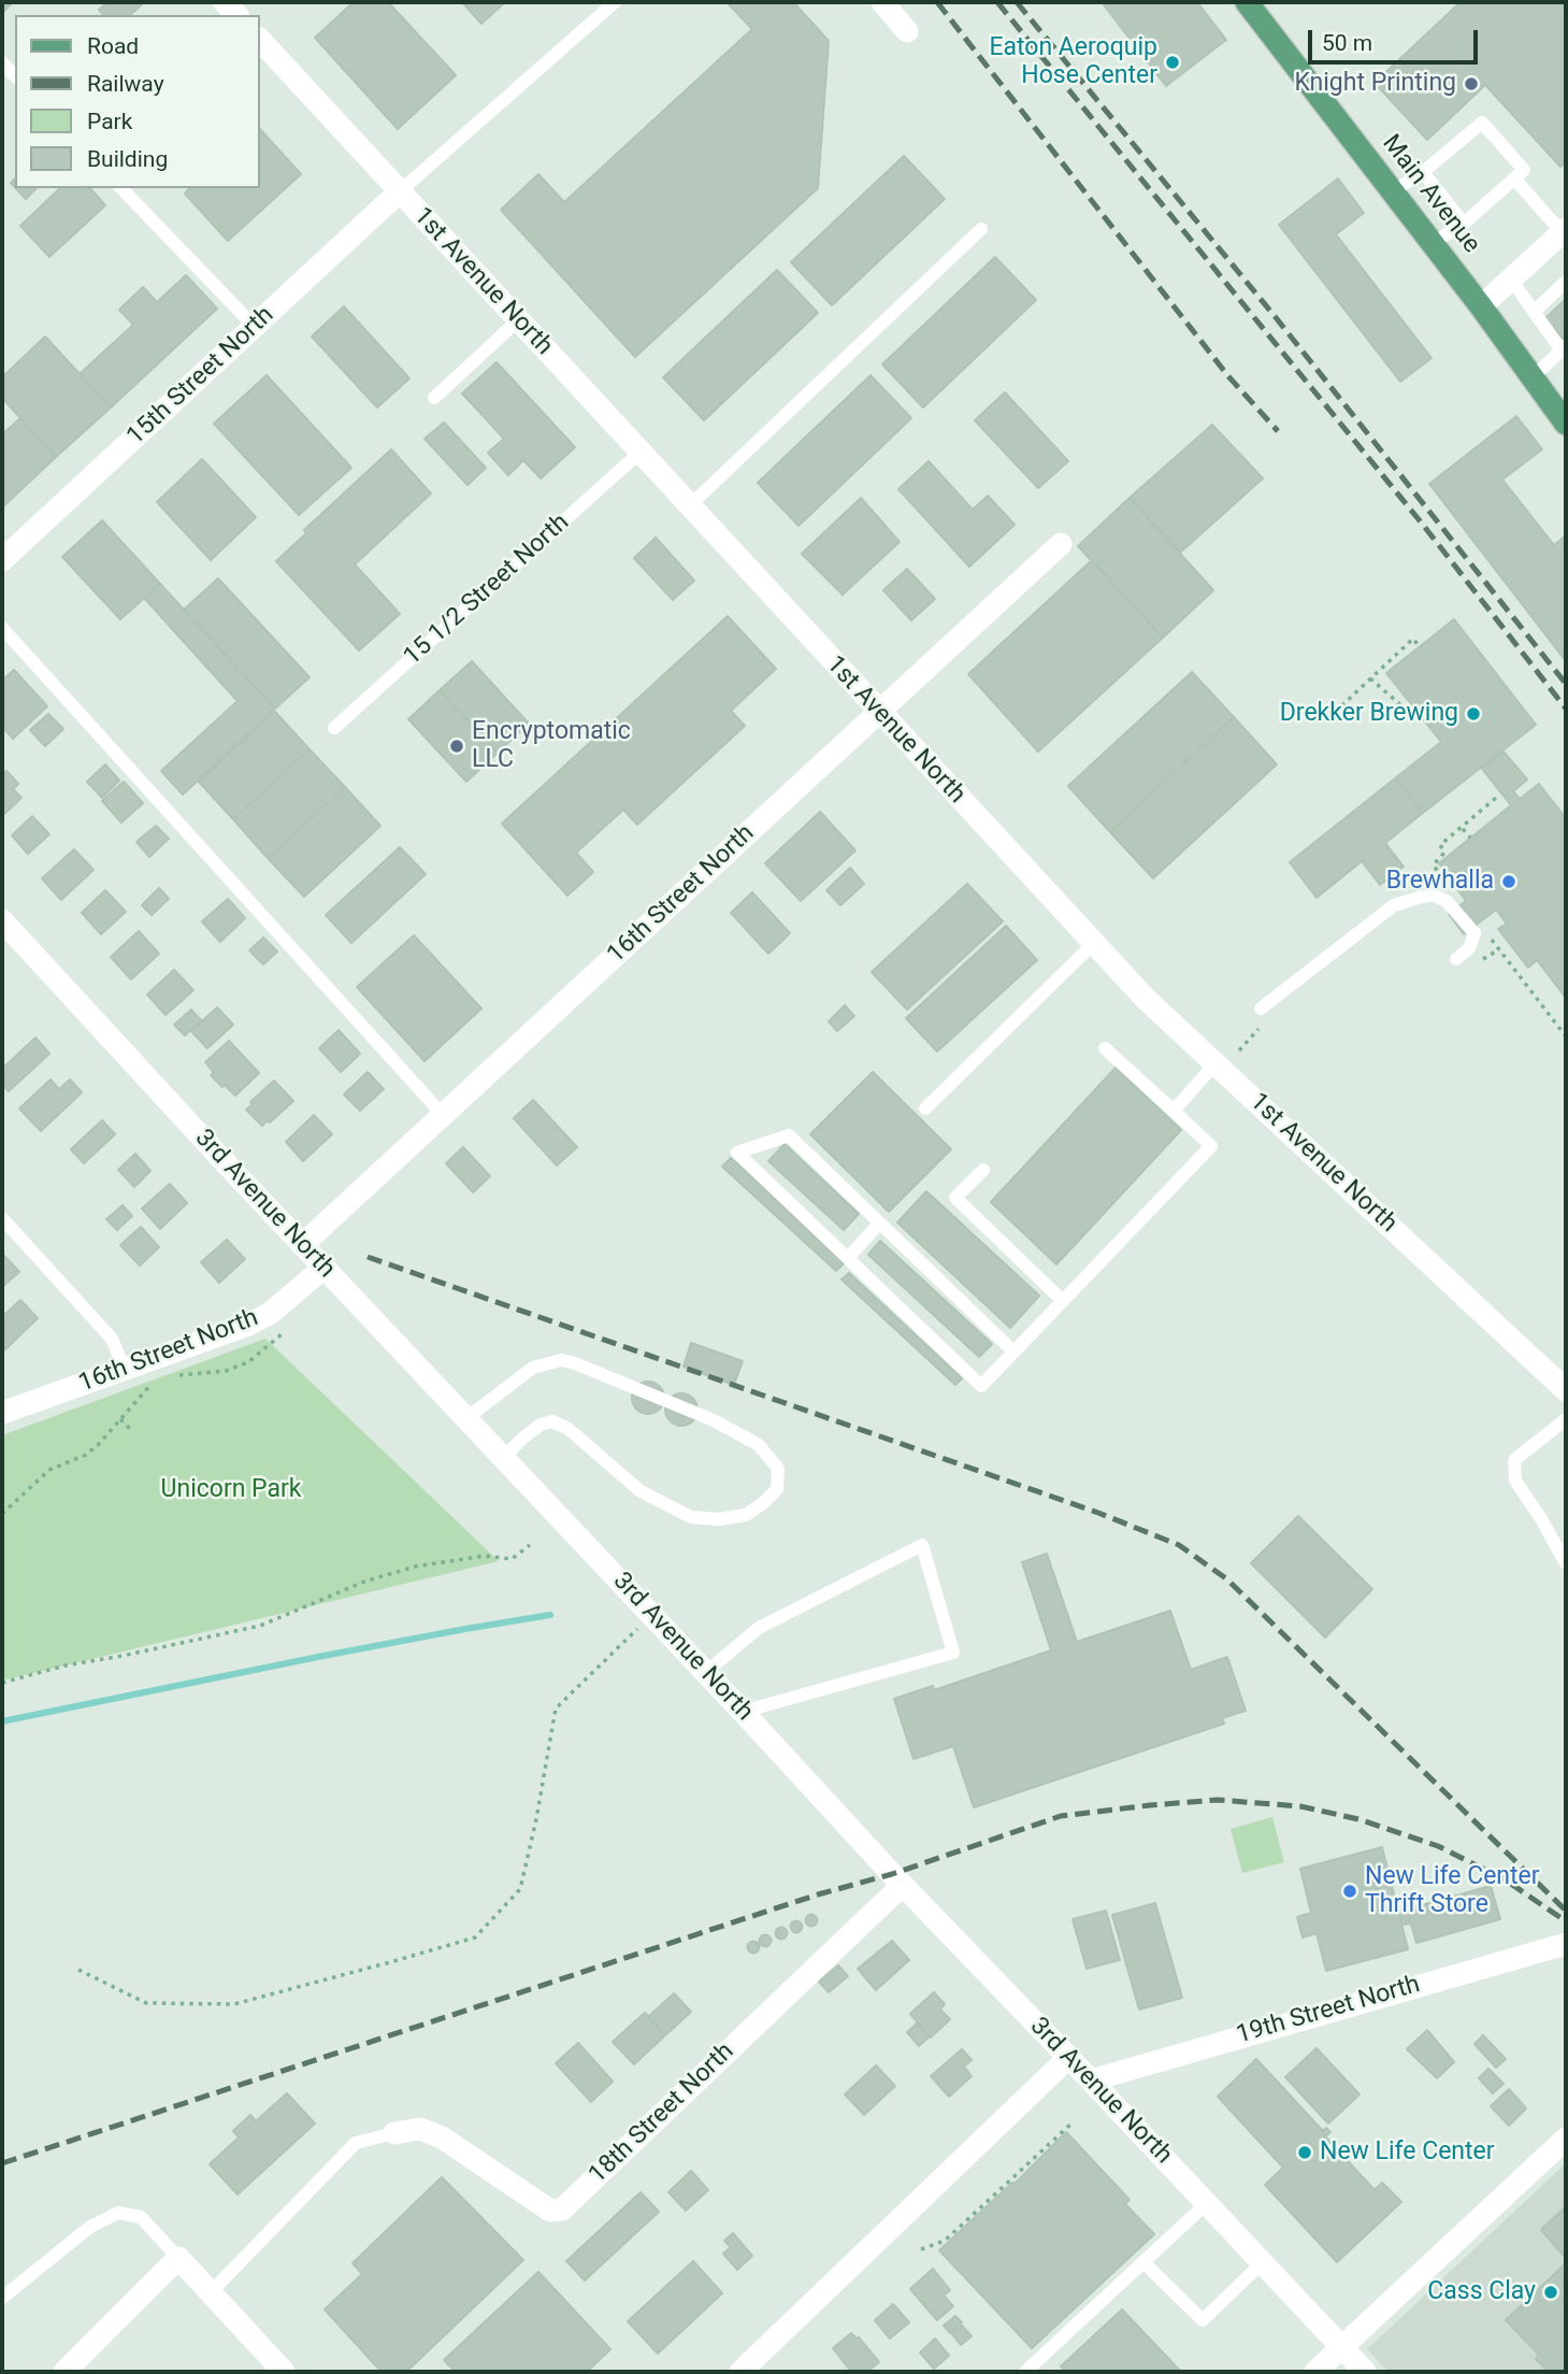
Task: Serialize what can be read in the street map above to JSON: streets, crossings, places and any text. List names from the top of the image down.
{
  "streets": {
    "main road": ["Main Avenue"],
    "street": [
      "1st Avenue North",
      "15th Street North",
      "16th Street North",
      "3rd Avenue North",
      "19th Street North",
      "18th Street North"
    ],
    "lane": ["15 1/2 Street North"]
  },
  "crossings": [
    ["1st Avenue North", "15th Street North"],
    ["1st Avenue North", "15 1/2 Street North"],
    ["1st Avenue North", "16th Street North"],
    ["16th Street North", "3rd Avenue North"],
    ["3rd Avenue North", "19th Street North"],
    ["3rd Avenue North", "18th Street North"]
  ],
  "parks": ["Unicorn Park"],
  "places": [
    "Eaton Aeroquip Hose Center",
    "Knight Printing",
    "Drekker Brewing",
    "Encryptomatic LLC",
    "Brewhalla",
    "New Life Center Thrift Store",
    "New Life Center",
    "Cass Clay"
  ],
  "legend": [
    "Road",
    "Railway",
    "Park",
    "Building"
  ],
  "scale_bar": "50 m"
}
